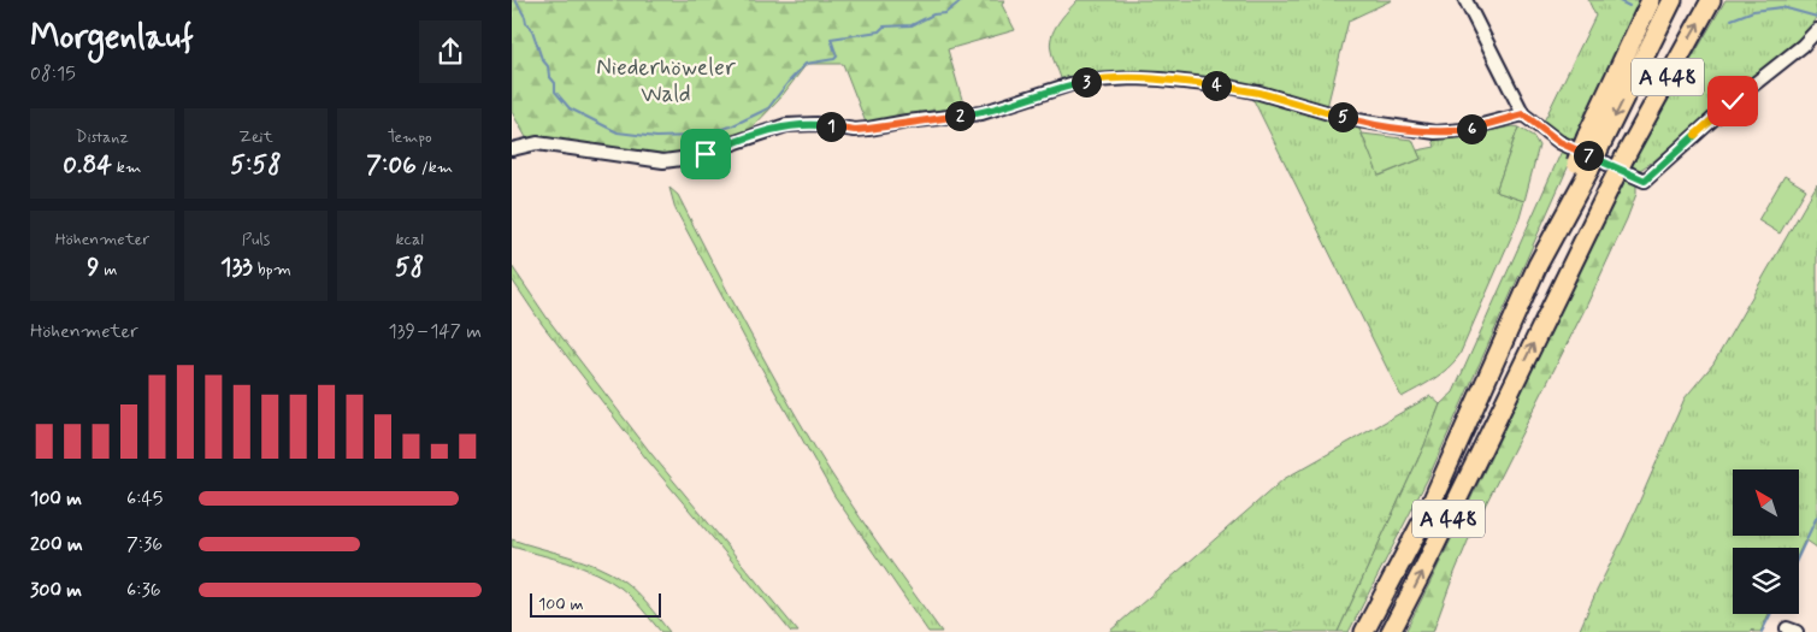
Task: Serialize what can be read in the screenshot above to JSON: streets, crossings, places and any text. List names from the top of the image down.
{
  "streets": {
    "highway": ["A 448"]
  },
  "parks": ["Niederhöweler Wald"],
  "scale_bar": "100 m",
  "north": "top left",
  "page": {
    "heading": ["Morgenlauf", "08:15"],
    "pins": [
      "3",
      "4",
      "2",
      "5",
      "1",
      "6",
      "7"
    ],
    "stats": [
      ["Distanz", "0.84 km"],
      ["Zeit", "5:58"],
      ["Tempo", "7:06 /km"],
      ["Höhenmeter", "9 m"],
      ["Puls", "133 bpm"],
      ["kcal", "58"]
    ],
    "chart": ["Höhenmeter", "139–147 m"],
    "list": [
      {
        "name": "100 m",
        "note": "6:45"
      },
      {
        "name": "200 m",
        "note": "7:36"
      },
      {
        "name": "300 m",
        "note": "6:36"
      }
    ],
    "scale": "100 m"
  }
}
